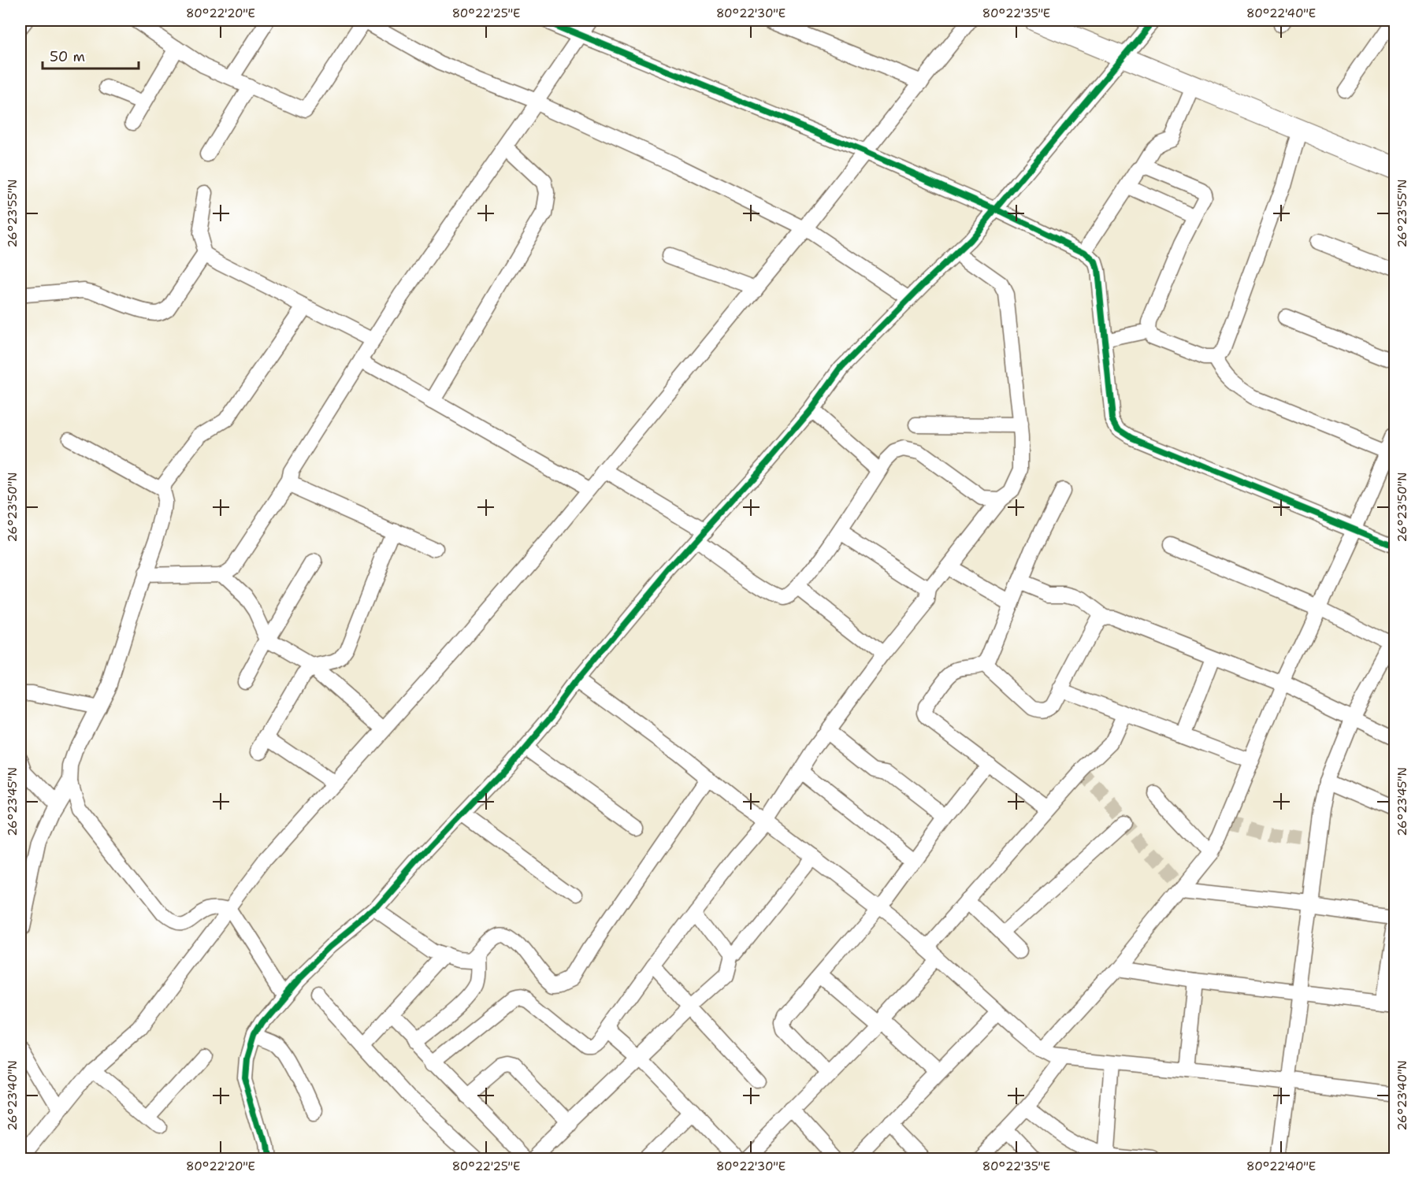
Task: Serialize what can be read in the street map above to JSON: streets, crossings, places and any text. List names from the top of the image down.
{
  "scale_bar": "50 m",
  "coordinates": [
    "80°22'20\"E",
    "80°22'25\"E",
    "80°22'30\"E",
    "80°22'35\"E",
    "80°22'40\"E",
    "26°23'55\"N",
    "26°23'50\"N",
    "26°23'45\"N",
    "26°23'40\"N"
  ]
}
